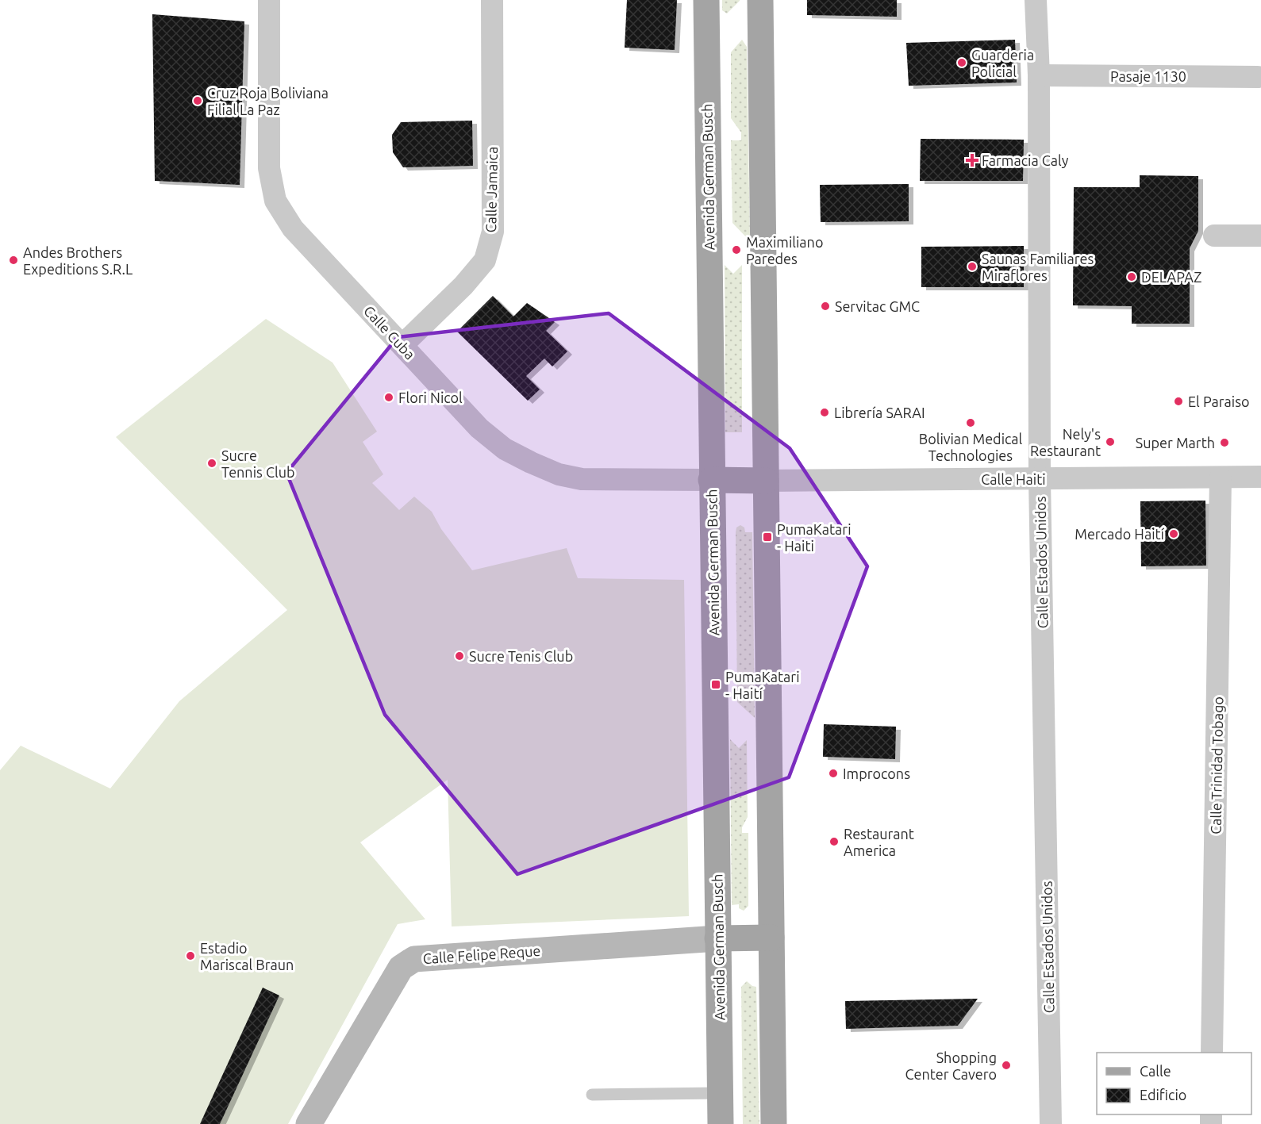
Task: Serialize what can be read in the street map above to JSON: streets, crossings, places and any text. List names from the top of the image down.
{
  "streets": {
    "main road": ["Avenida German Busch", "Calle Felipe Reque"],
    "street": [
      "Pasaje 1130",
      "Calle Jamaica",
      "Calle Cuba",
      "Calle Haiti",
      "Calle Estados Unidos",
      "Calle Trinidad Tobago"
    ]
  },
  "crossings": [
    ["Pasaje 1130", "Calle Estados Unidos"],
    ["Avenida German Busch", "Calle Cuba"],
    ["Avenida German Busch", "Calle Felipe Reque"],
    ["Calle Jamaica", "Calle Cuba"],
    ["Calle Haiti", "Calle Estados Unidos"],
    ["Calle Haiti", "Calle Trinidad Tobago"]
  ],
  "places": {
    "other": [
      "Guarderia Policial",
      "Cruz Roja Boliviana Filial La Paz",
      "Maximiliano Paredes",
      "Andes Brothers Expeditions S.R.L",
      "Saunas Familiares Miraflores",
      "DELAPAZ",
      "Servitac GMC",
      "Flori Nicol",
      "El Paraiso",
      "Librería SARAI",
      "Bolivian Medical Technologies",
      "Nely's Restaurant",
      "Super Marth",
      "Sucre Tennis Club",
      "Mercado Haití",
      "Sucre Tenis Club",
      "Improcons",
      "Restaurant America",
      "Estadio Mariscal Braun",
      "Shopping Center Cavero"
    ],
    "health": ["Farmacia Caly"],
    "transit": ["PumaKatari - Haiti", "PumaKatari - Haití"]
  },
  "legend": ["Calle", "Edificio"]
}
